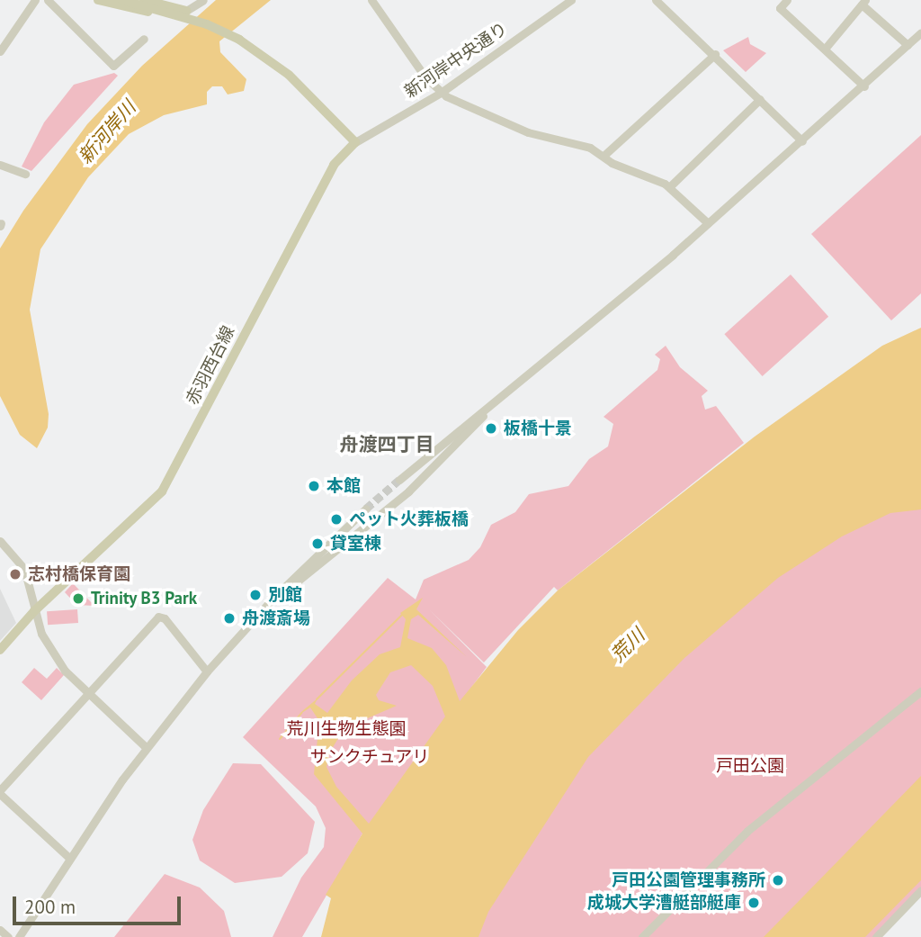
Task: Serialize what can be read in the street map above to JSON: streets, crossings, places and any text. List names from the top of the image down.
{
  "streets": {
    "main road": ["赤羽西台線"],
    "street": ["新河岸中央通り"]
  },
  "crossings": [
    ["新河岸中央通り", "赤羽西台線"]
  ],
  "districts": ["舟渡四丁目"],
  "water": ["新河岸川", "荒川"],
  "parks": ["荒川生物生態園", "サンクチュアリ", "戸田公園"],
  "places": [
    "板橋十景",
    "本館",
    "ペット火葬板橋",
    "貸室棟",
    "志村橋保育園",
    "別館",
    "Trinity B3 Park",
    "舟渡斎場",
    "戸田公園管理事務所",
    "成城大学漕艇部艇庫"
  ],
  "scale_bar": "200 m"
}
